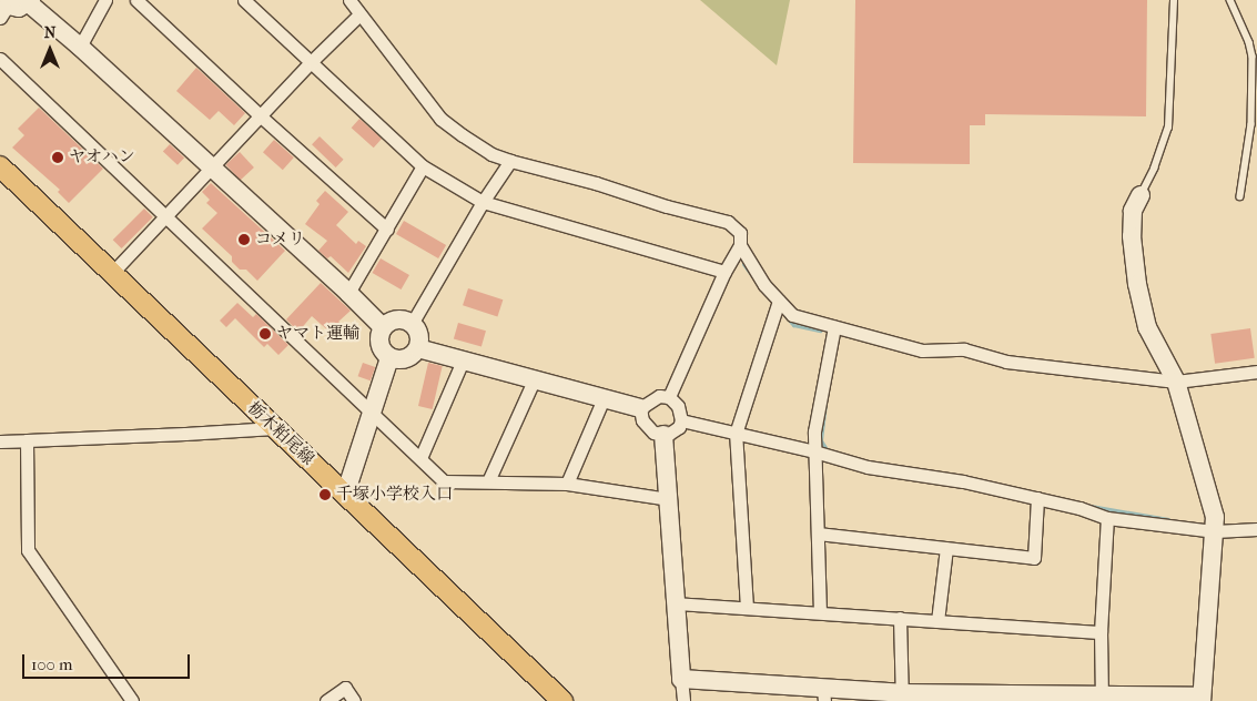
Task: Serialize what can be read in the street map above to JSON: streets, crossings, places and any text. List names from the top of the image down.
{
  "streets": {
    "main road": ["栃木粕尾線"]
  },
  "places": [
    "ヤオハン",
    "コメリ",
    "ヤマト運輸",
    "千塚小学校入口"
  ],
  "scale_bar": "100 m",
  "north": "top"
}
